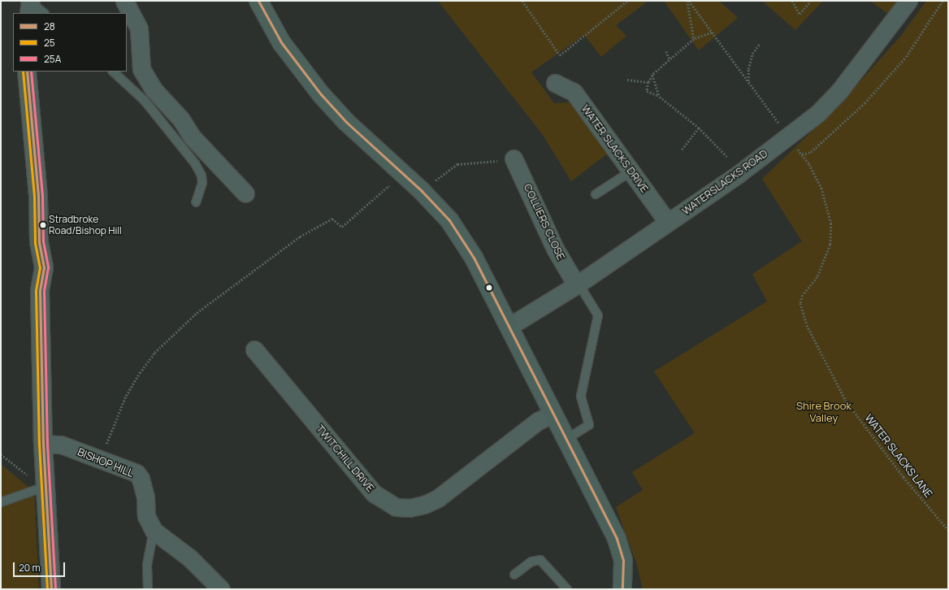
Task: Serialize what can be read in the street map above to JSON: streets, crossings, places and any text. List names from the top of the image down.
{
  "streets": {
    "street": [
      "WATER SLACKS DRIVE",
      "WATERSLACKS ROAD",
      "COLLIERS CLOSE",
      "TWITCHILL DRIVE",
      "BISHOP HILL"
    ],
    "path": ["WATER SLACKS LANE"]
  },
  "crossings": [
    ["WATER SLACKS DRIVE", "WATERSLACKS ROAD"],
    ["WATERSLACKS ROAD", "COLLIERS CLOSE"]
  ],
  "parks": ["Shire Brook Valley"],
  "places": ["Stradbroke Road/Bishop Hill"],
  "lines": ["transit line 28", "transit line 25", "transit line 25A"],
  "legend": ["28", "25", "25A"],
  "scale_bar": "20 m"
}
